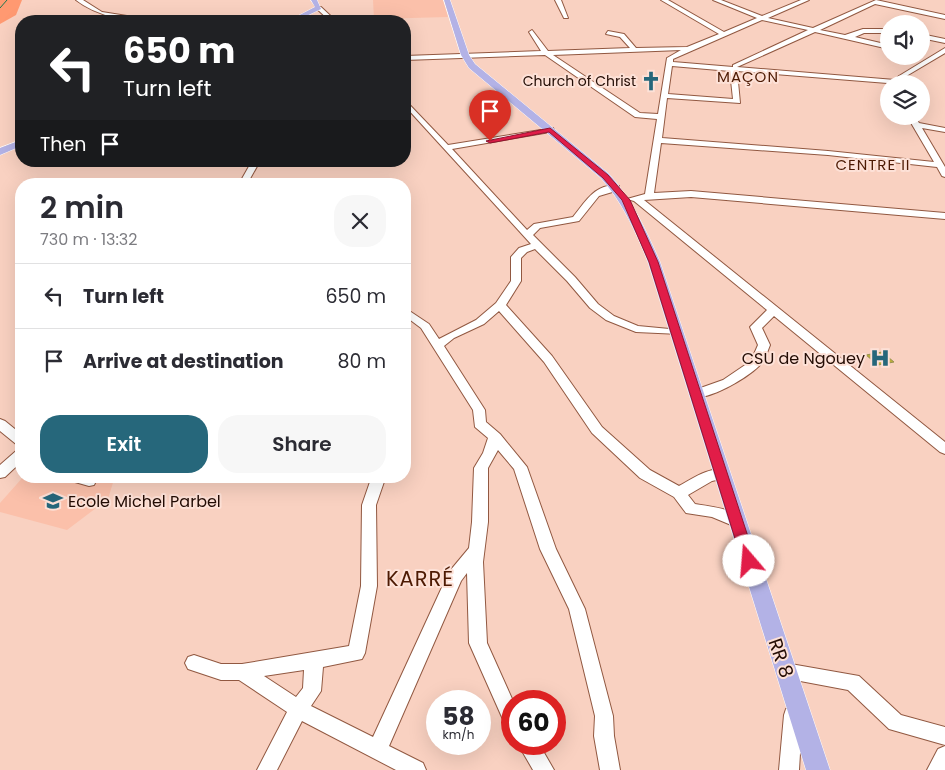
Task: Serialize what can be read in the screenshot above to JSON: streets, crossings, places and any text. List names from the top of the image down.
{
  "streets": {
    "main road": ["RR 8"]
  },
  "districts": ["MAÇON", "CENTRE II", "KARRÉ"],
  "places": {
    "church": ["Church of Christ"],
    "hospital": ["CSU de Ngouey"],
    "school or university": ["Ecole Michel Parbel"]
  },
  "page": {
    "turn": ["650 m", "Turn left"],
    "then": "Then",
    "heading": ["2 min", "730 m · 13:32"],
    "list": [
      {
        "name": "Turn left",
        "value": "650 m"
      },
      {
        "name": "Arrive at destination",
        "value": "80 m"
      }
    ],
    "buttons": ["Exit", "Share"],
    "speed": "58 km/h",
    "limit": "60"
  }
}
